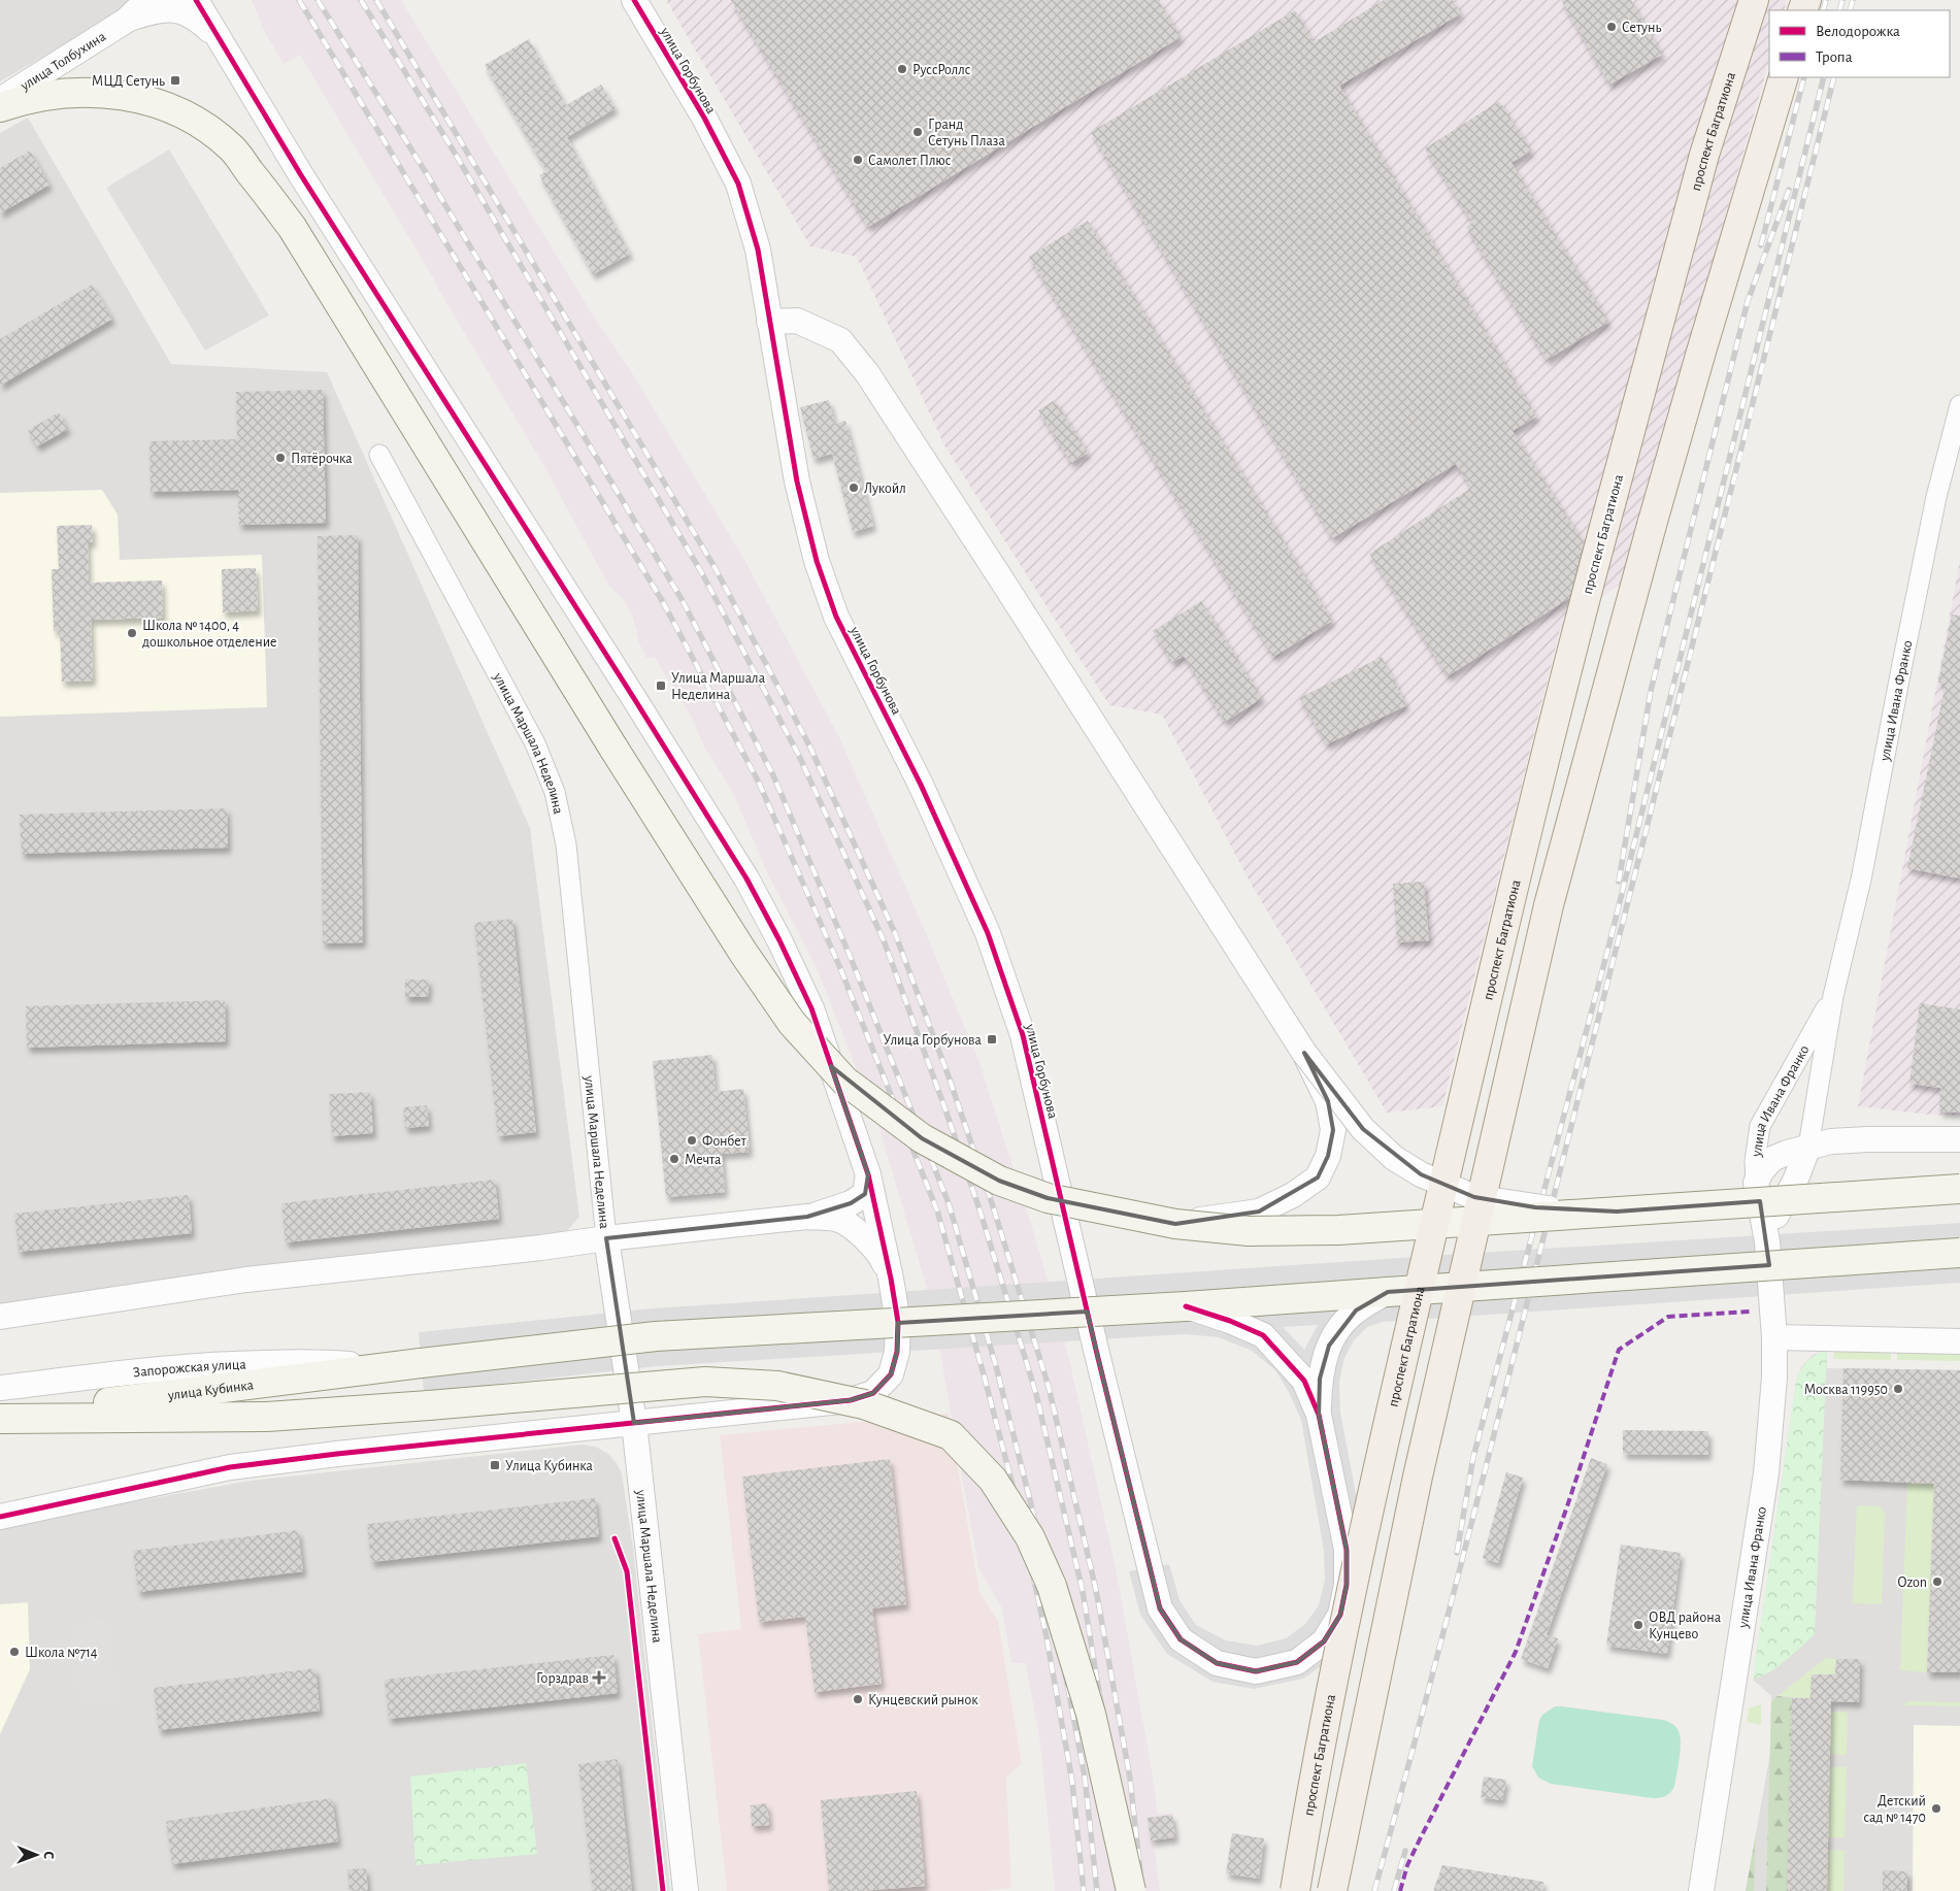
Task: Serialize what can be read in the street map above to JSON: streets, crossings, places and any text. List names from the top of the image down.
{
  "streets": {
    "main road": ["проспект Багратиона", "улица Кубинка"],
    "street": [
      "улица Толбухина",
      "улица Горбунова",
      "улица Ивана Франко",
      "улица Маршала Неделина",
      "Запорожская улица"
    ]
  },
  "crossings": [
    ["Запорожская улица", "улица Кубинка"]
  ],
  "places": {
    "other": [
      "Сетунь",
      "РуссРоллс",
      "Гранд Сетунь Плаза",
      "Самолет Плюс",
      "Пятёрочка",
      "Лукойл",
      "Школа № 1400, 4 дошкольное отделение",
      "Фонбет",
      "Мечта",
      "Москва 119950",
      "Ozon",
      "ОВД района Кунцево",
      "Школа №714",
      "Кунцевский рынок",
      "Детский сад № 1470"
    ],
    "transit": [
      "МЦД Сетунь",
      "Улица Маршала Неделина",
      "Улица Горбунова",
      "Улица Кубинка"
    ],
    "health": ["Горздрав"]
  },
  "legend": ["Велодорожка", "Тропа"],
  "north": "right"
}
